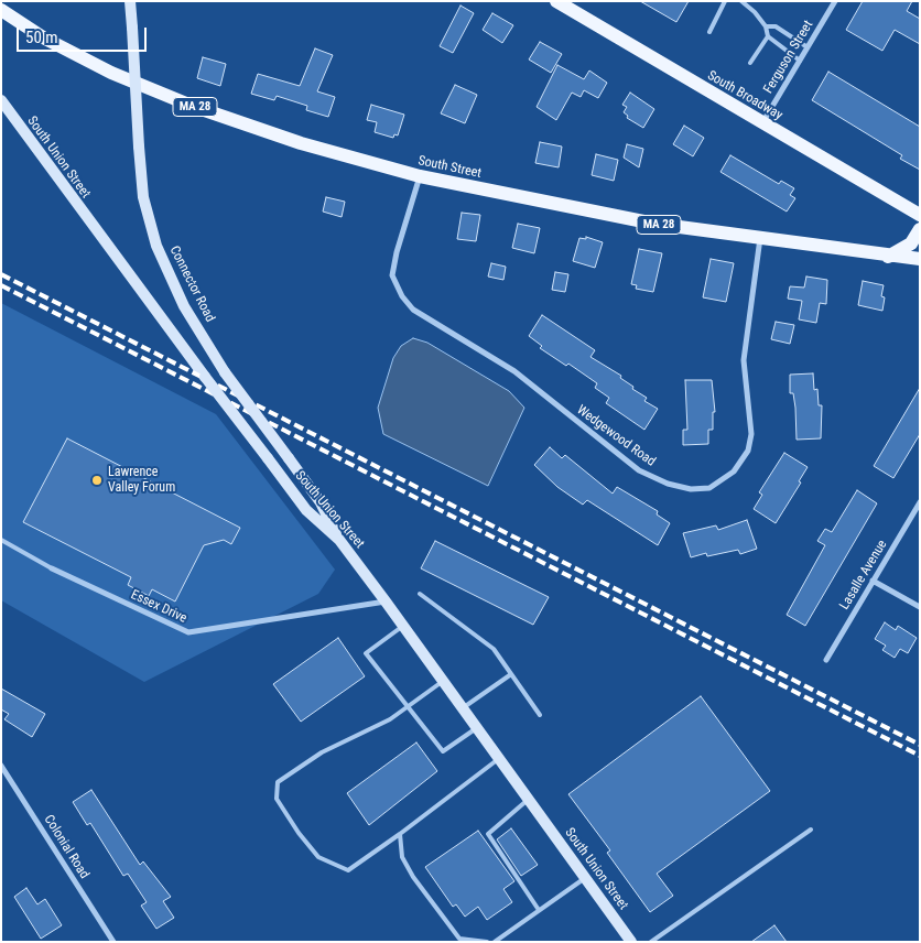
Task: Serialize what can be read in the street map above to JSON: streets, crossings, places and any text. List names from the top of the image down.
{
  "streets": {
    "main road": [
      "South Broadway",
      "MA 28",
      "South Union Street",
      "South Street",
      "Connector Road"
    ],
    "street": [
      "Ferguson Street",
      "Wedgewood Road",
      "Lasalle Avenue",
      "Essex Drive",
      "Colonial Road"
    ]
  },
  "crossings": [
    ["Ferguson Street", "South Broadway"],
    ["South Union Street", "Connector Road"],
    ["South Union Street", "Essex Drive"],
    ["South Street", "Wedgewood Road"]
  ],
  "places": ["Lawrence Valley Forum"],
  "scale_bar": "50 m"
}
